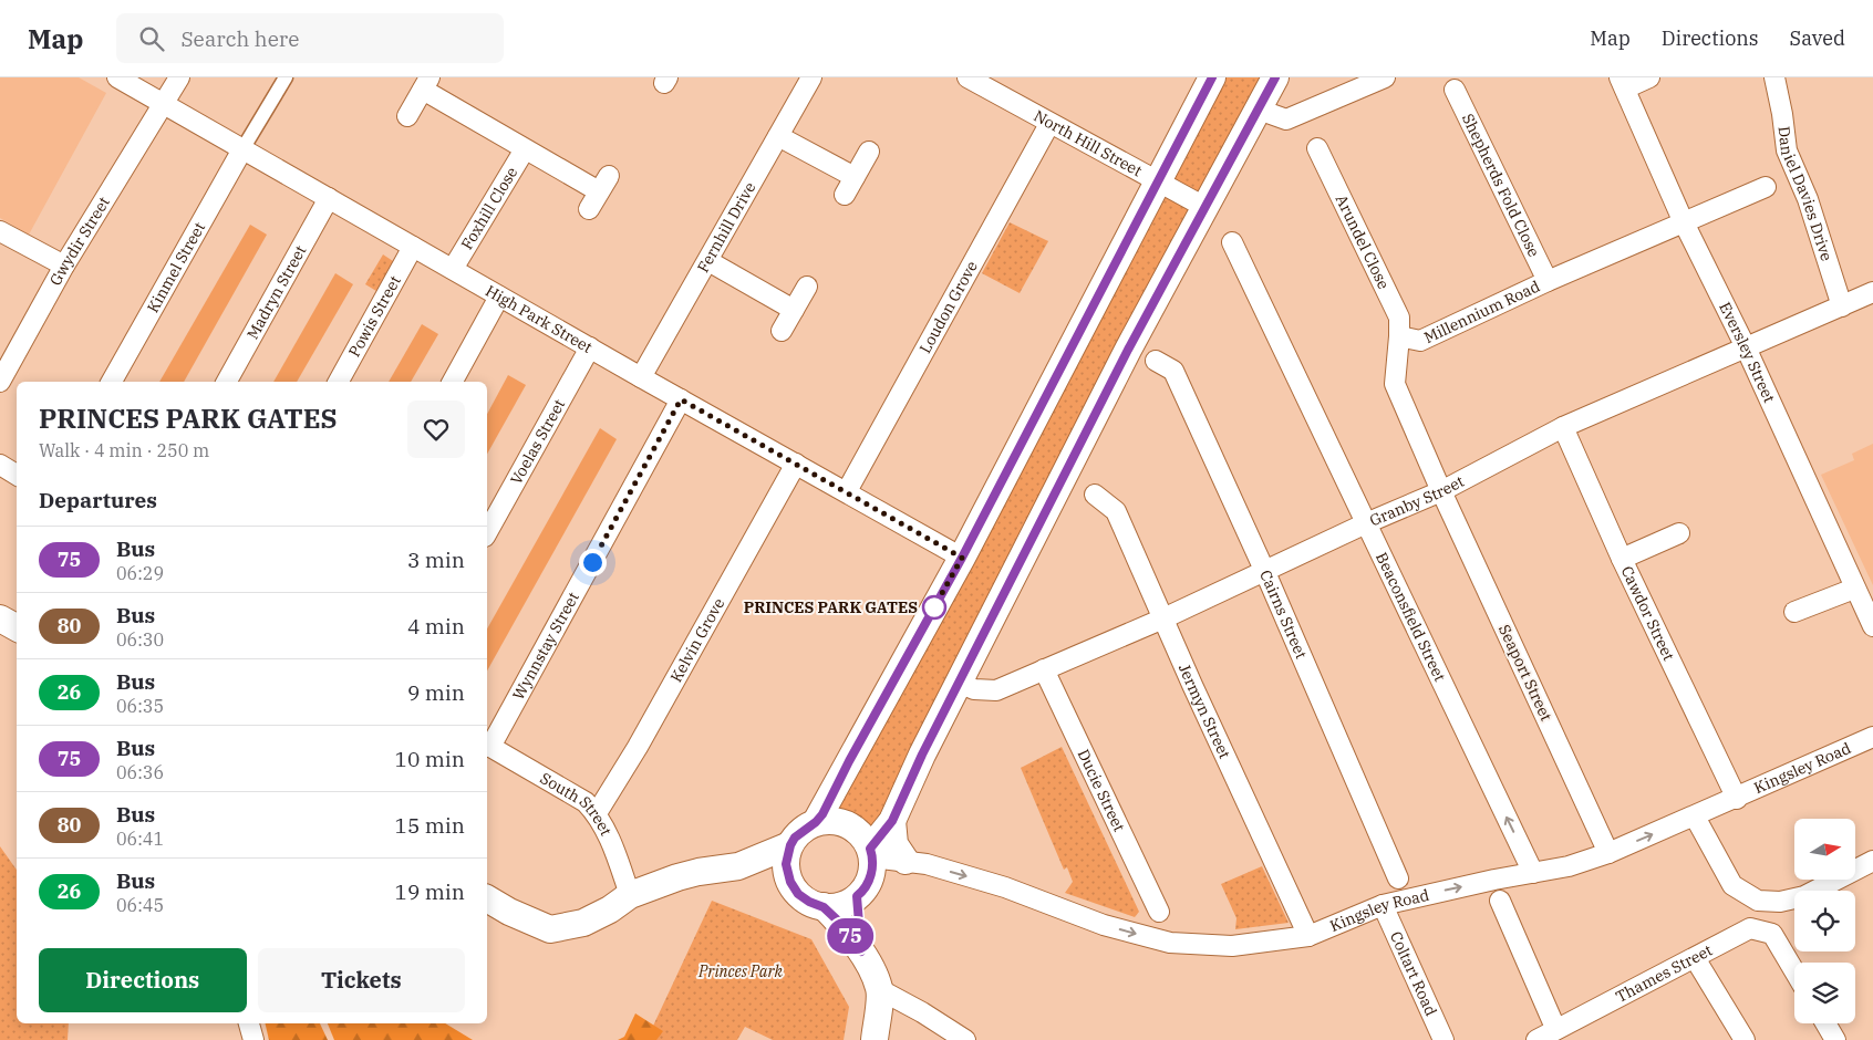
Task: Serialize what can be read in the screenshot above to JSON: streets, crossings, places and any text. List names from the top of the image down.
{
  "streets": {
    "street": [
      "North Hill Street",
      "Shepherds Fold Close",
      "Daniel Davies Drive",
      "Foxhill Close",
      "Fernhill Drive",
      "Gwydir Street",
      "Arundel Close",
      "Kinmel Street",
      "Madryn Street",
      "Loudon Grove",
      "Millennium Road",
      "Powis Street",
      "High Park Street",
      "Eversley Street",
      "Voelas Street",
      "Granby Street",
      "Cawdor Street",
      "Cairns Street",
      "Beaconsfield Street",
      "Kelvin Grove",
      "Wynnstay Street",
      "Seaport Street",
      "Jermyn Street",
      "Kingsley Road",
      "Ducie Street",
      "South Street",
      "Coltart Road",
      "Thames Street"
    ]
  },
  "crossings": [
    ["North Hill Street", "Loudon Grove"],
    ["Shepherds Fold Close", "Millennium Road"],
    ["Daniel Davies Drive", "Granby Street"],
    ["Foxhill Close", "High Park Street"],
    ["Fernhill Drive", "High Park Street"],
    ["Gwydir Street", "High Park Street"],
    ["Arundel Close", "Millennium Road"],
    ["Kinmel Street", "High Park Street"],
    ["Madryn Street", "High Park Street"],
    ["Loudon Grove", "High Park Street"],
    ["Millennium Road", "Eversley Street"],
    ["Millennium Road", "Granby Street"],
    ["Millennium Road", "Seaport Street"],
    ["Powis Street", "High Park Street"],
    ["High Park Street", "Voelas Street"],
    ["High Park Street", "Kelvin Grove"],
    ["High Park Street", "Wynnstay Street"],
    ["Eversley Street", "Granby Street"],
    ["Granby Street", "Cawdor Street"],
    ["Granby Street", "Cairns Street"],
    ["Granby Street", "Beaconsfield Street"],
    ["Granby Street", "Seaport Street"],
    ["Granby Street", "Jermyn Street"],
    ["Granby Street", "Ducie Street"],
    ["Cawdor Street", "Kingsley Road"],
    ["Beaconsfield Street", "Kingsley Road"],
    ["Kelvin Grove", "South Street"],
    ["Wynnstay Street", "South Street"],
    ["Seaport Street", "Kingsley Road"],
    ["Jermyn Street", "Kingsley Road"],
    ["Kingsley Road", "Coltart Road"]
  ],
  "one_way": ["Beaconsfield Street", "Kingsley Road"],
  "parks": ["Princes Park"],
  "places": ["PRINCES PARK GATES"],
  "lines": ["bus line 75"],
  "north": "right",
  "page": {
    "header": "Map",
    "search": "Search here",
    "nav": ["Map", "Directions", "Saved"],
    "on_map": "75",
    "heading": [
      ["PRINCES PARK GATES", "Walk · 4 min · 250 m"],
      "Departures"
    ],
    "list": [
      {
        "mark": "75",
        "name": "Bus",
        "note": "06:29",
        "value": "3 min"
      },
      {
        "mark": "80",
        "name": "Bus",
        "note": "06:30",
        "value": "4 min"
      },
      {
        "mark": "26",
        "name": "Bus",
        "note": "06:35",
        "value": "9 min"
      },
      {
        "mark": "75",
        "name": "Bus",
        "note": "06:36",
        "value": "10 min"
      },
      {
        "mark": "80",
        "name": "Bus",
        "note": "06:41",
        "value": "15 min"
      },
      {
        "mark": "26",
        "name": "Bus",
        "note": "06:45",
        "value": "19 min"
      }
    ],
    "buttons": ["Directions", "Tickets"]
  }
}
